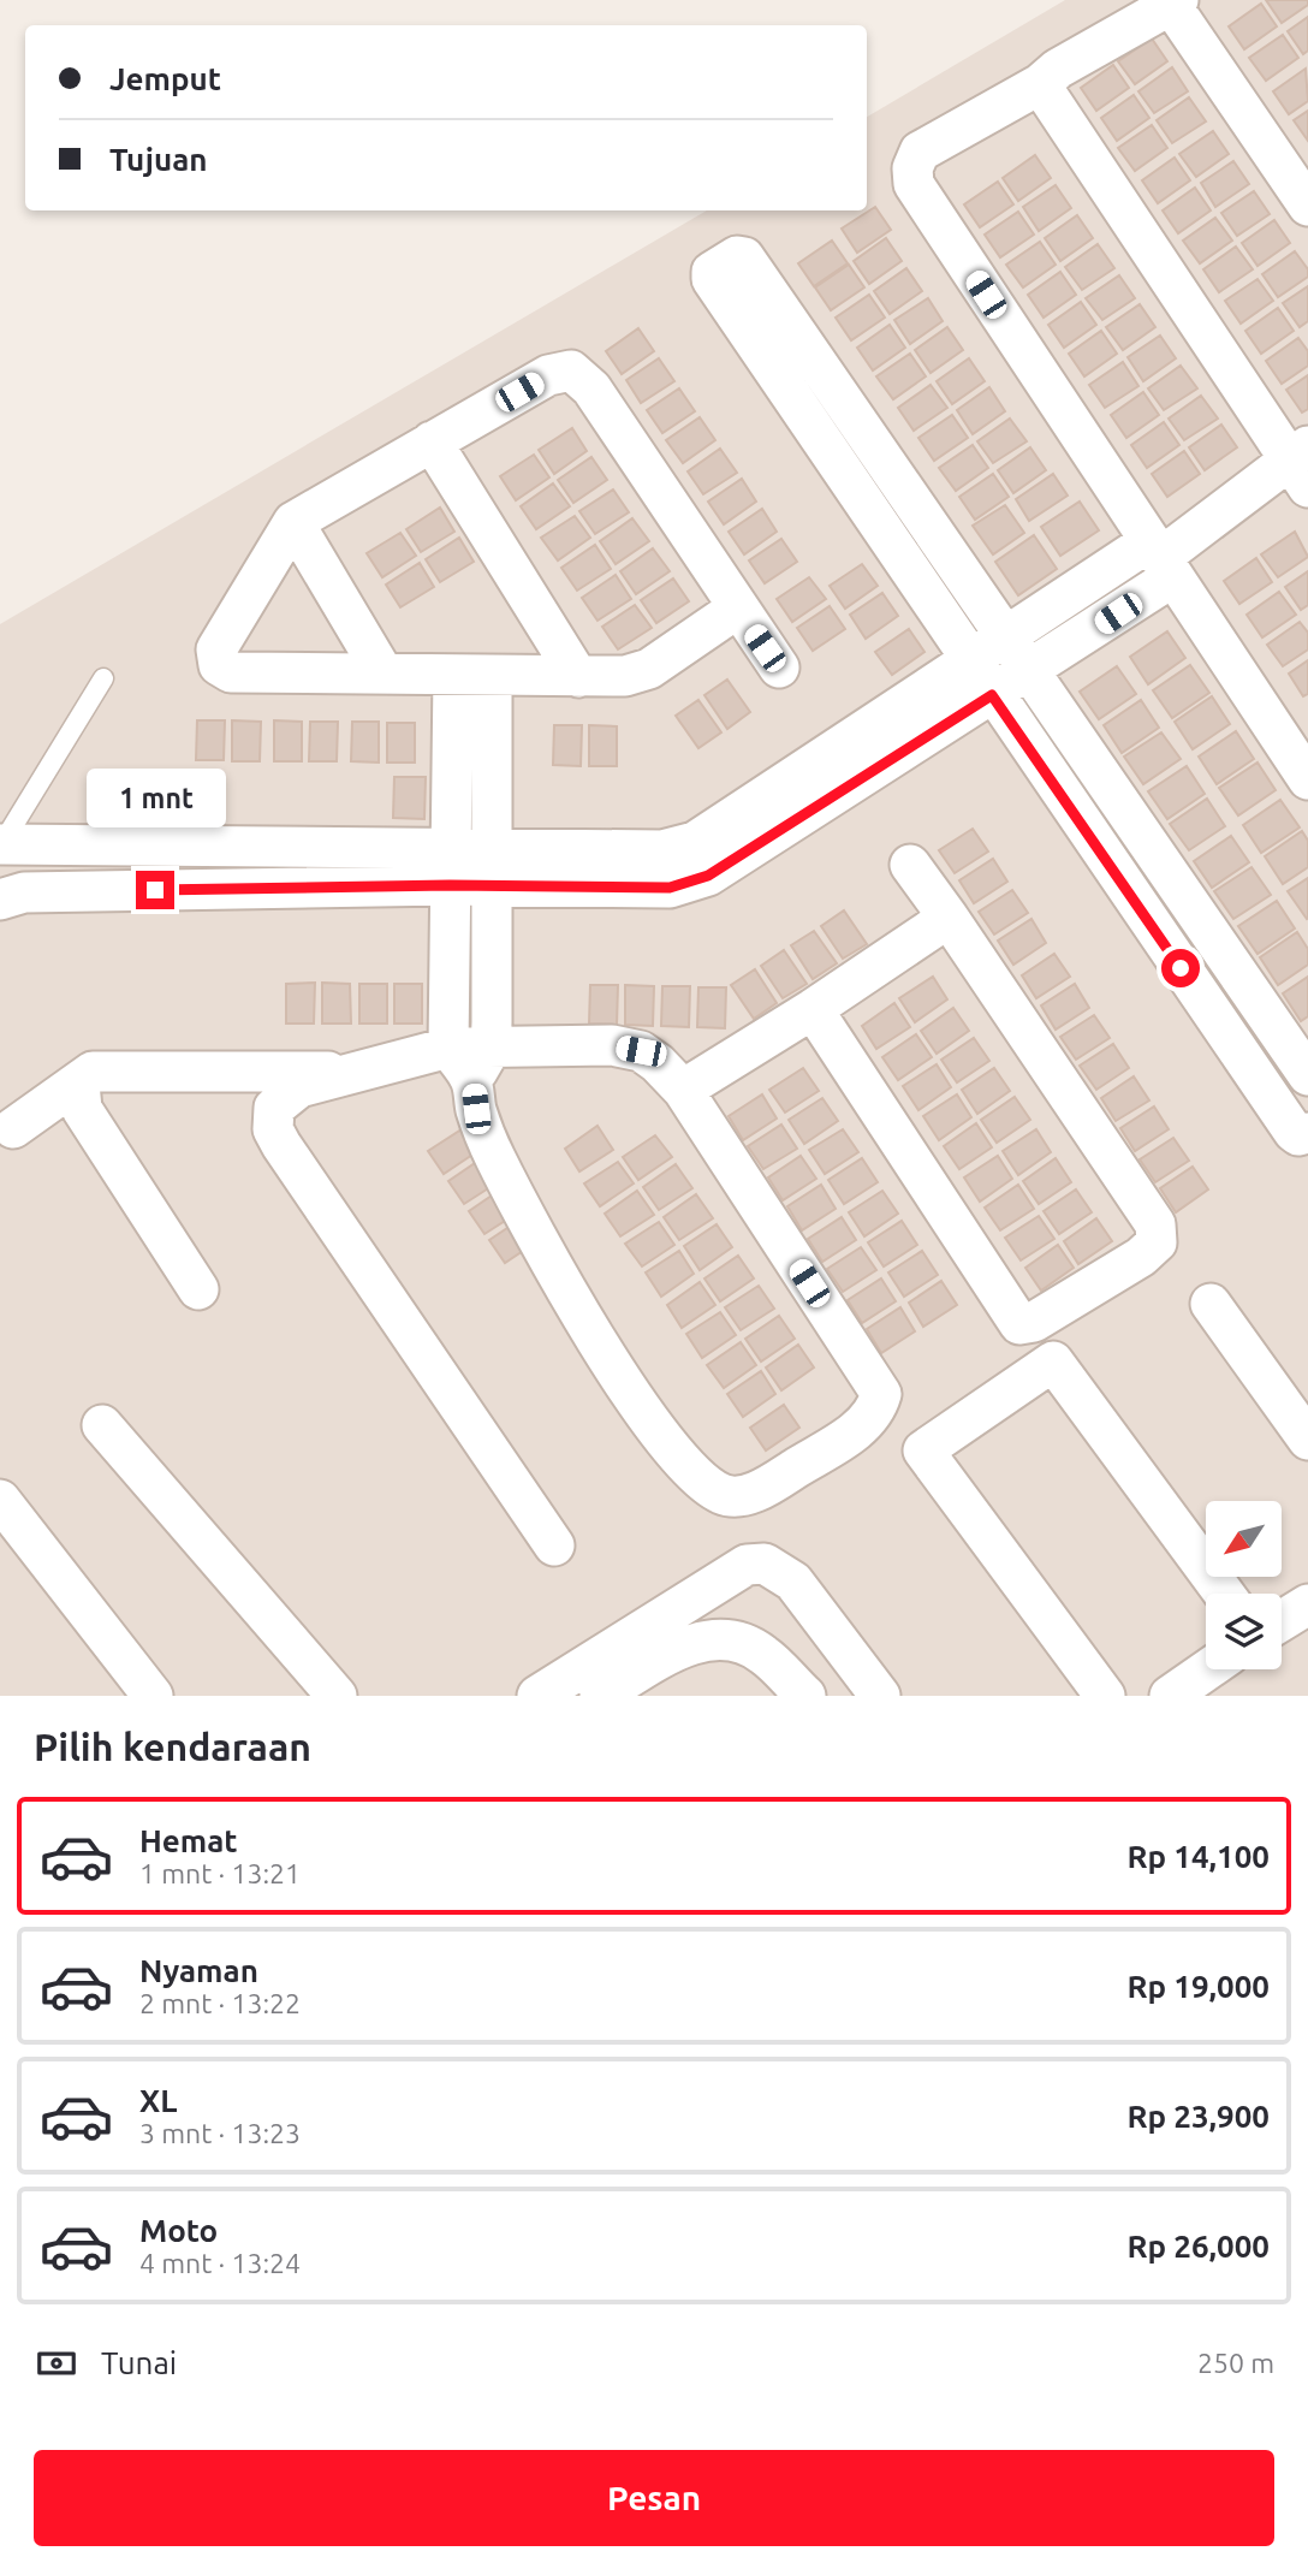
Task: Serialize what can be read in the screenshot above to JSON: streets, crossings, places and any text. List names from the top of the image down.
{
  "north": "bottom left",
  "page": {
    "banner": ["Jemput", "Tujuan"],
    "bubble": "1 mnt",
    "heading": "Pilih kendaraan",
    "list": [
      {
        "name": "Hemat",
        "note": "1 mnt · 13:21",
        "value": "Rp 14,100"
      },
      {
        "name": "Nyaman",
        "note": "2 mnt · 13:22",
        "value": "Rp 19,000"
      },
      {
        "name": "XL",
        "note": "3 mnt · 13:23",
        "value": "Rp 23,900"
      },
      {
        "name": "Moto",
        "note": "4 mnt · 13:24",
        "value": "Rp 26,000"
      }
    ],
    "pay": ["Tunai", "250 m"],
    "buttons": "Pesan"
  }
}
